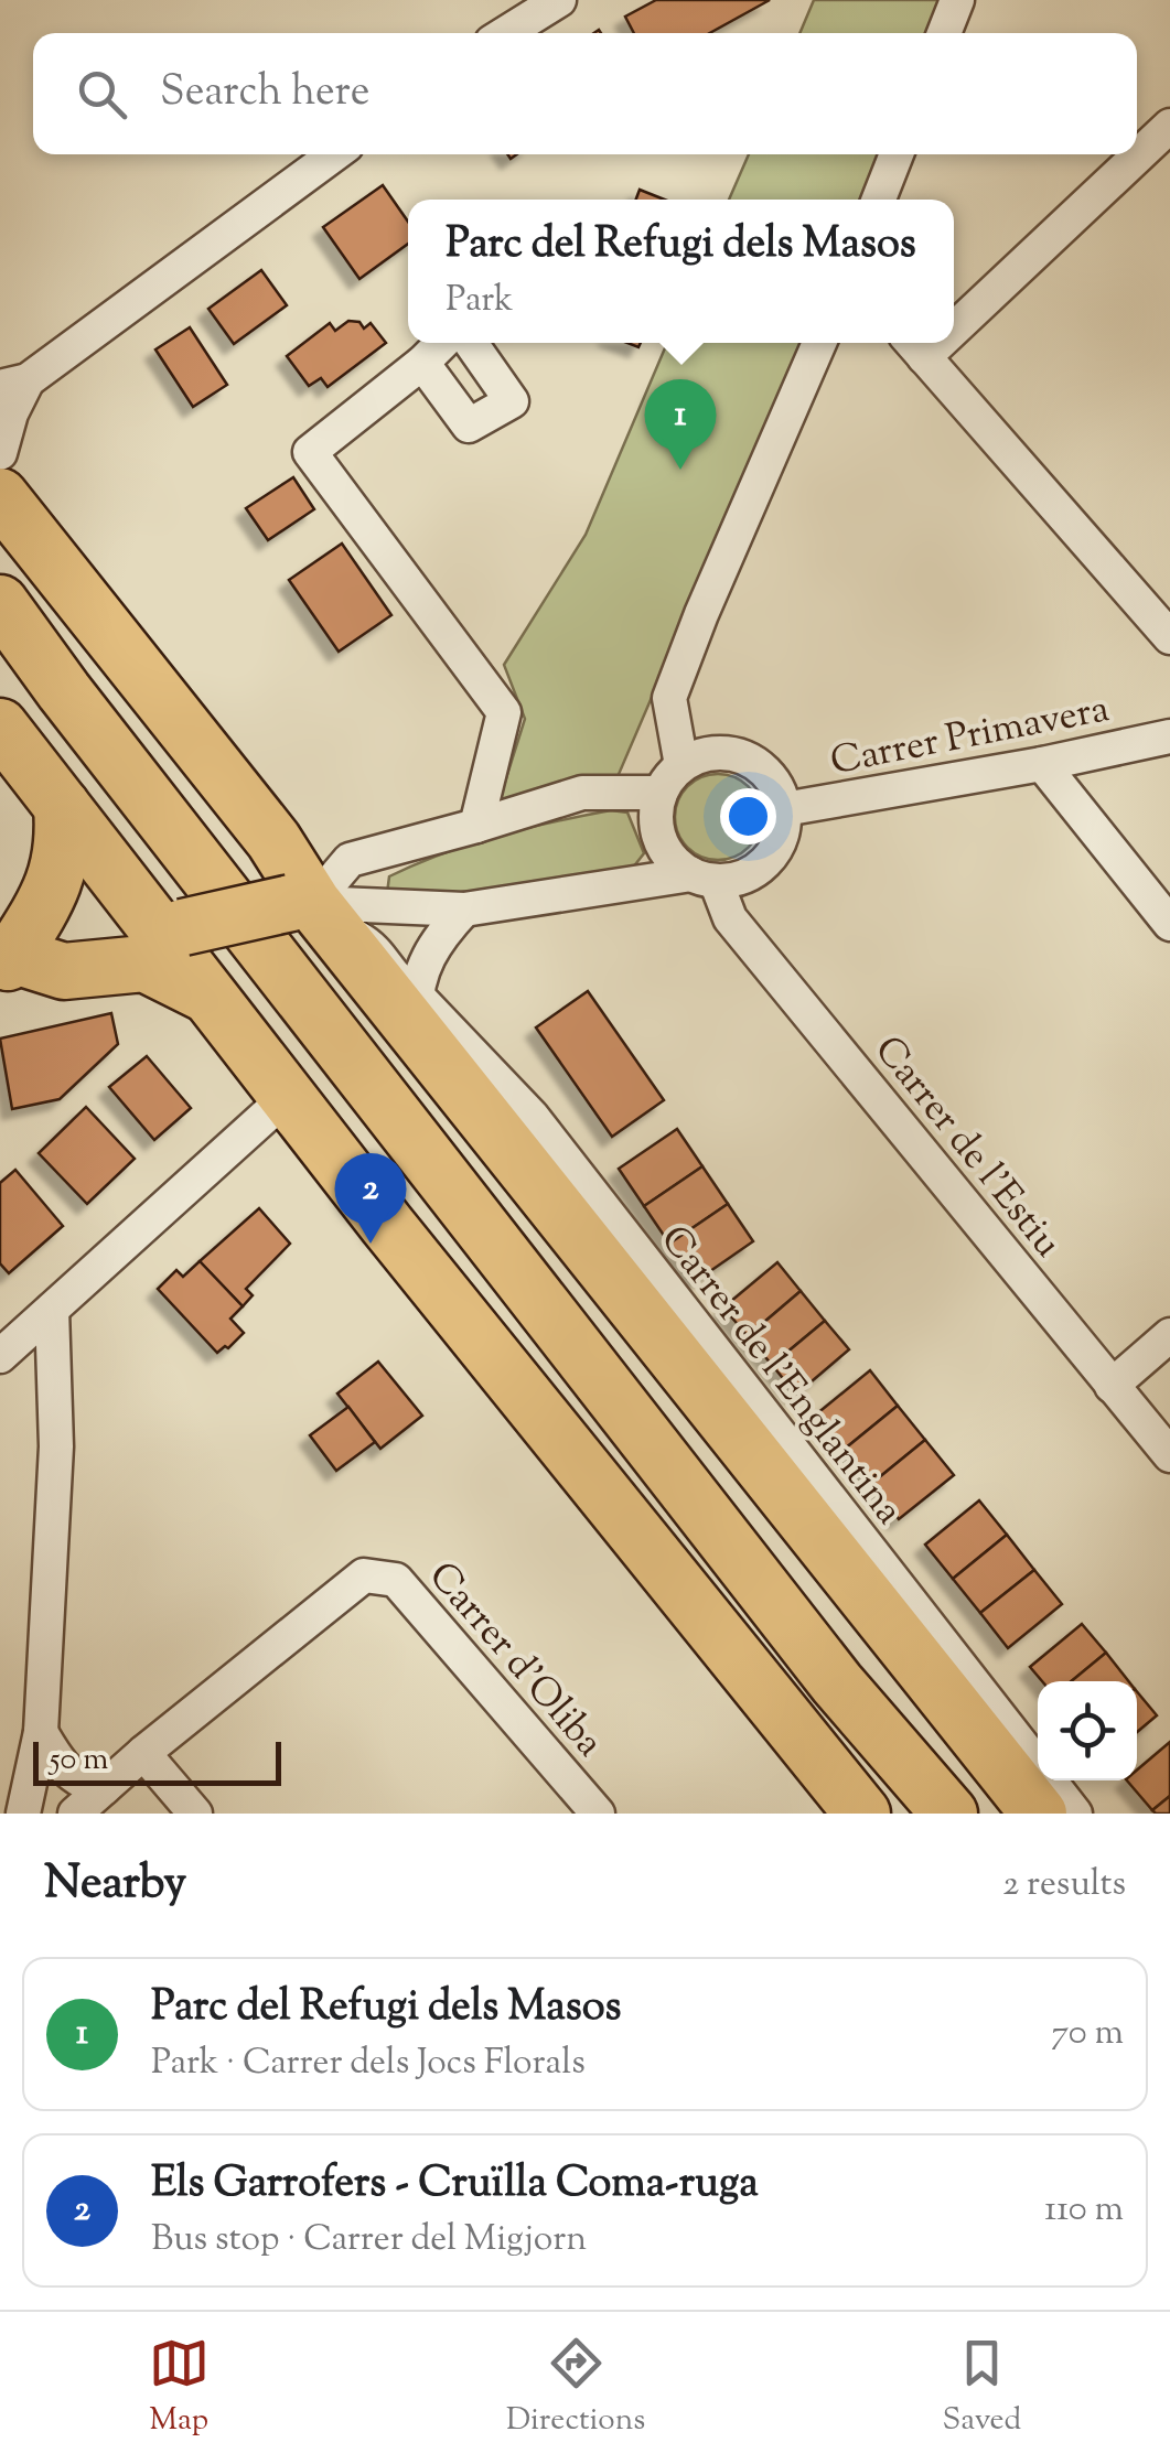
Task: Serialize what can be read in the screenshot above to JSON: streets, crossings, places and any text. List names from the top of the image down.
{
  "streets": {
    "street": [
      "Carrer Primavera",
      "Carrer de l'Estiu",
      "Carrer de l'Englantina",
      "Carrer d'Oliba"
    ]
  },
  "crossings": [
    ["Carrer Primavera", "Carrer de l'Estiu"]
  ],
  "scale_bar": "50 m",
  "page": {
    "search": "Search here",
    "popup": ["Parc del Refugi dels Masos", "Park"],
    "pins": ["1", "2"],
    "scale": "50 m",
    "heading": ["Nearby", "2 results"],
    "list": [
      {
        "mark": "1",
        "name": "Parc del Refugi dels Masos",
        "note": "Park · Carrer dels Jocs Florals",
        "value": "70 m"
      },
      {
        "mark": "2",
        "name": "Els Garrofers - Cruïlla Coma-ruga",
        "note": "Bus stop · Carrer del Migjorn",
        "value": "110 m"
      }
    ],
    "nav": ["Map", "Directions", "Saved"]
  }
}
